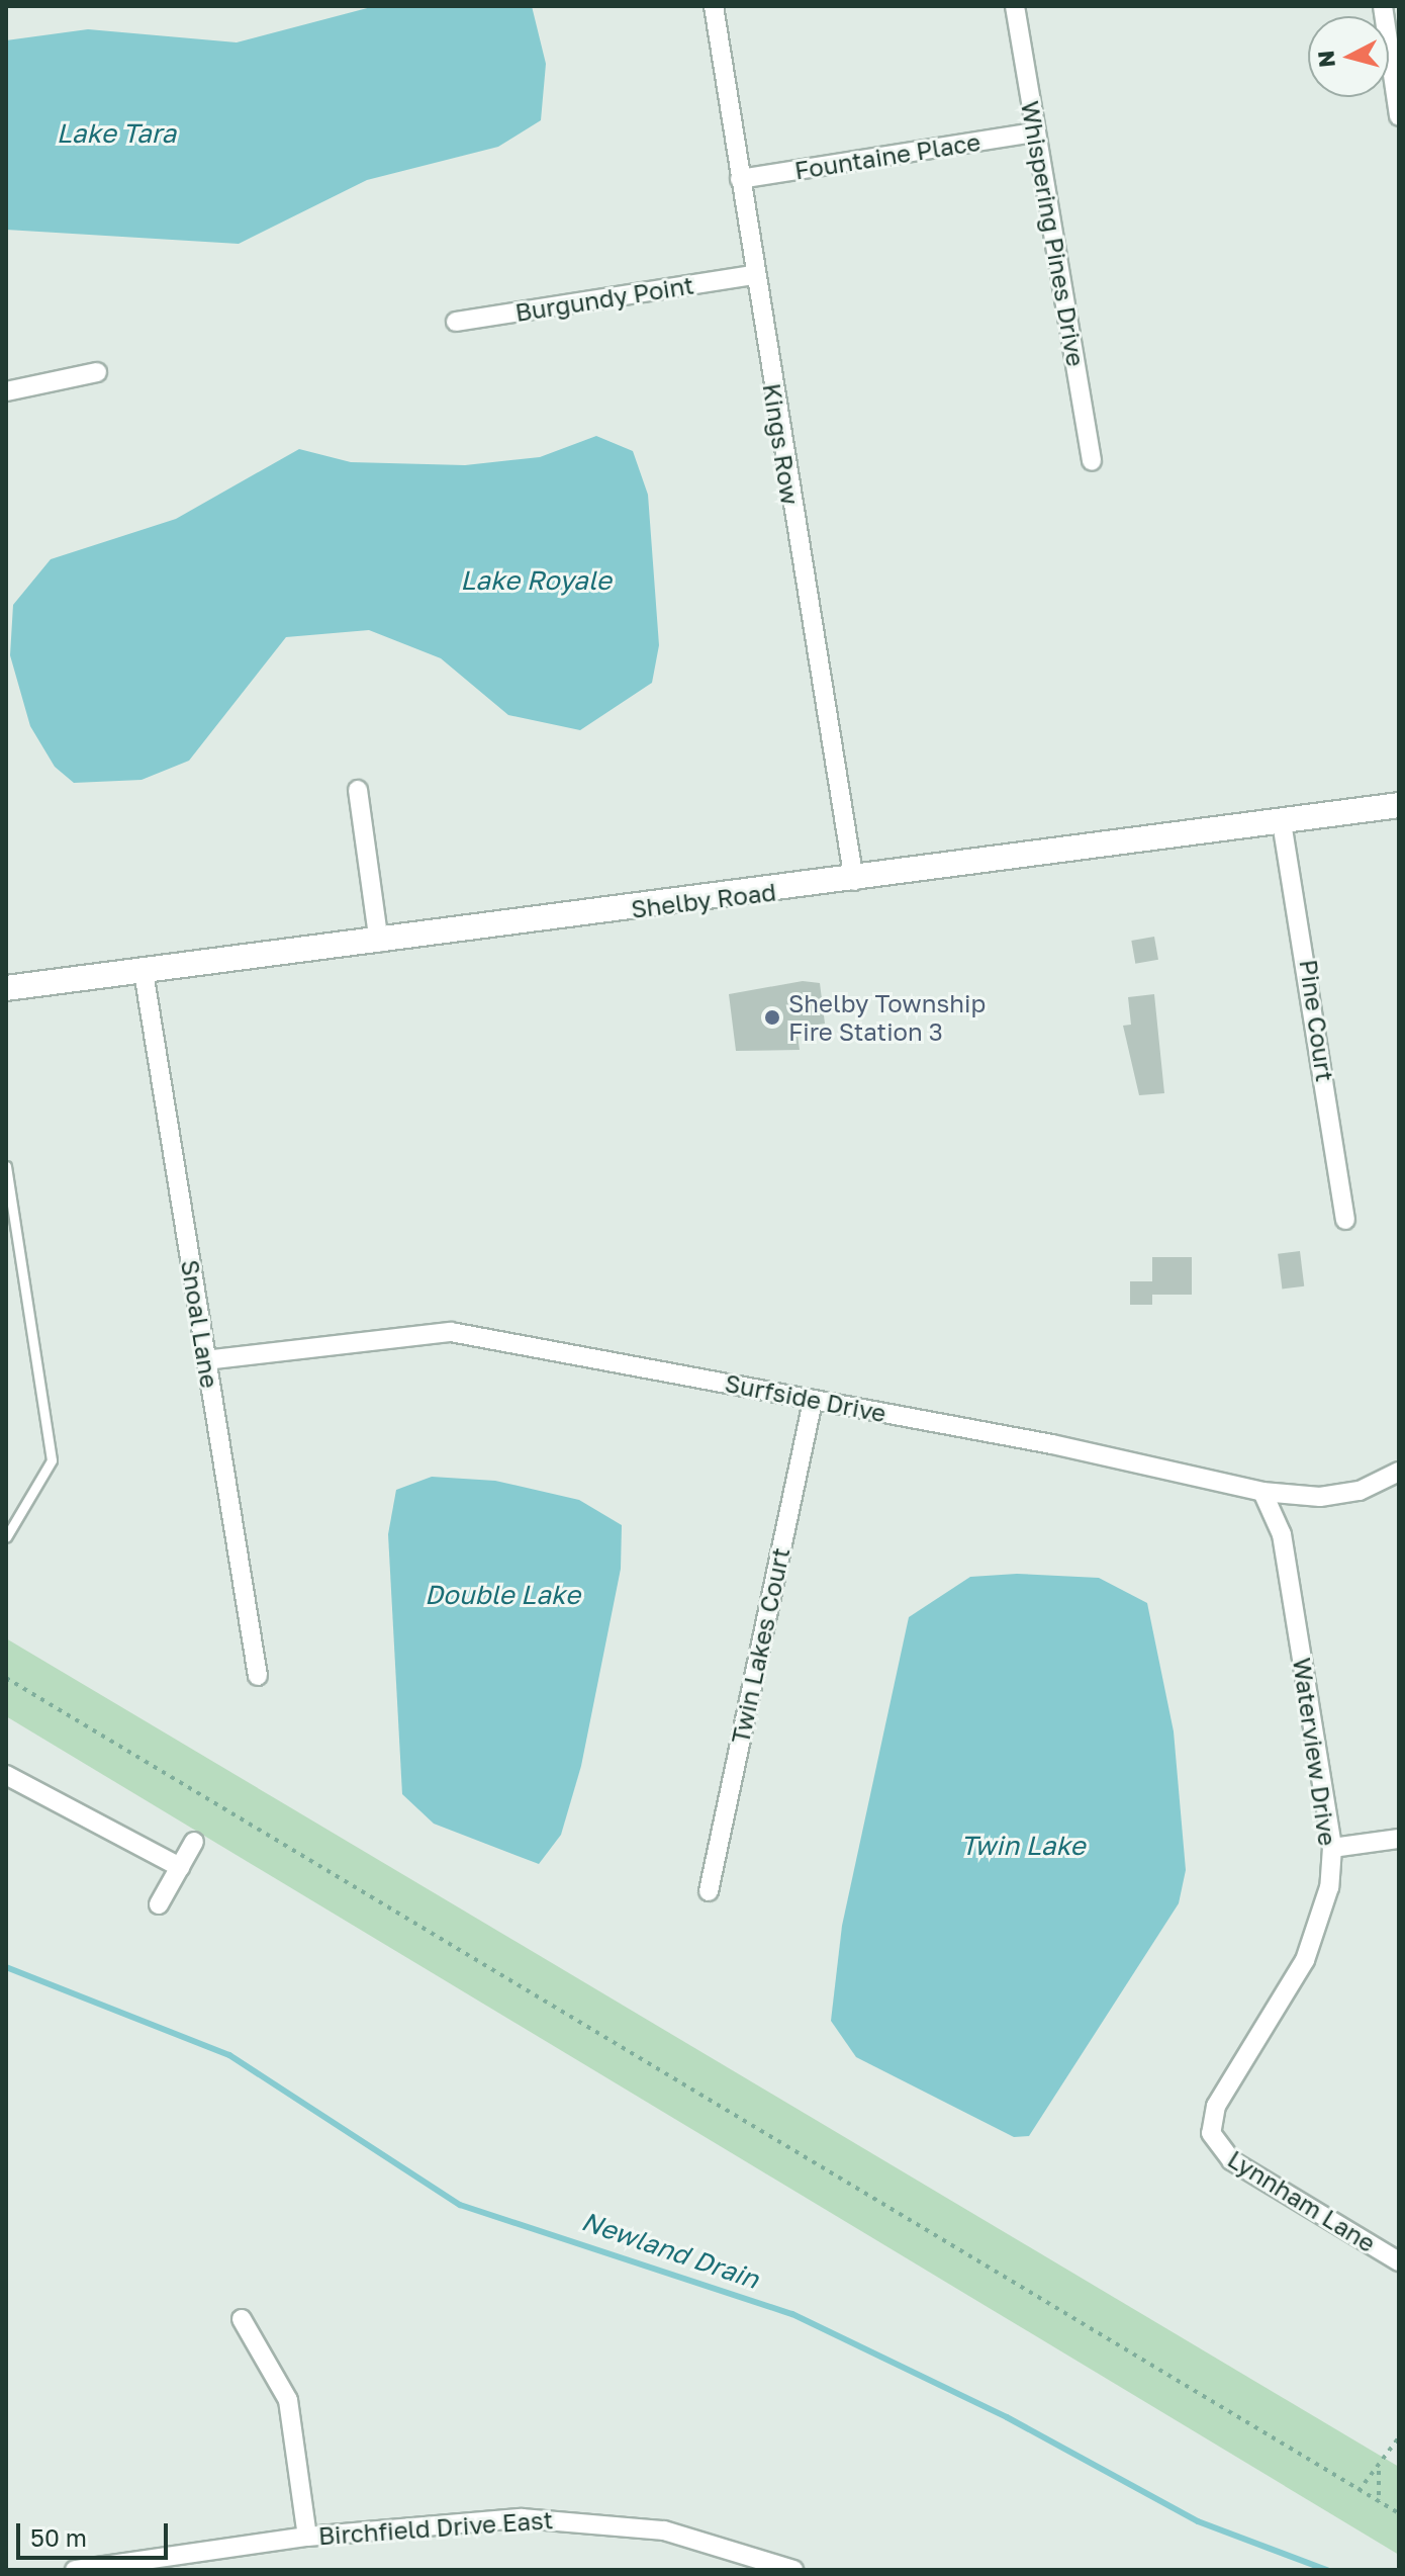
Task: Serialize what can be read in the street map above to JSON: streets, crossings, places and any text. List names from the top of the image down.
{
  "streets": {
    "street": [
      "Fountaine Place",
      "Whispering Pines Drive",
      "Burgundy Point",
      "Kings Row",
      "Shelby Road",
      "Pine Court",
      "Snoal Lane",
      "Surfside Drive",
      "Twin Lakes Court",
      "Waterview Drive",
      "Lynnham Lane",
      "Birchfield Drive East"
    ]
  },
  "crossings": [
    ["Fountaine Place", "Whispering Pines Drive"],
    ["Fountaine Place", "Kings Row"],
    ["Burgundy Point", "Kings Row"],
    ["Kings Row", "Shelby Road"],
    ["Shelby Road", "Pine Court"],
    ["Shelby Road", "Snoal Lane"],
    ["Snoal Lane", "Surfside Drive"],
    ["Surfside Drive", "Twin Lakes Court"],
    ["Surfside Drive", "Waterview Drive"],
    ["Waterview Drive", "Lynnham Lane"]
  ],
  "water": [
    "Lake Tara",
    "Lake Royale",
    "Double Lake",
    "Twin Lake",
    "Newland Drain"
  ],
  "places": ["Shelby Township Fire Station 3"],
  "scale_bar": "50 m",
  "north": "left"
}
